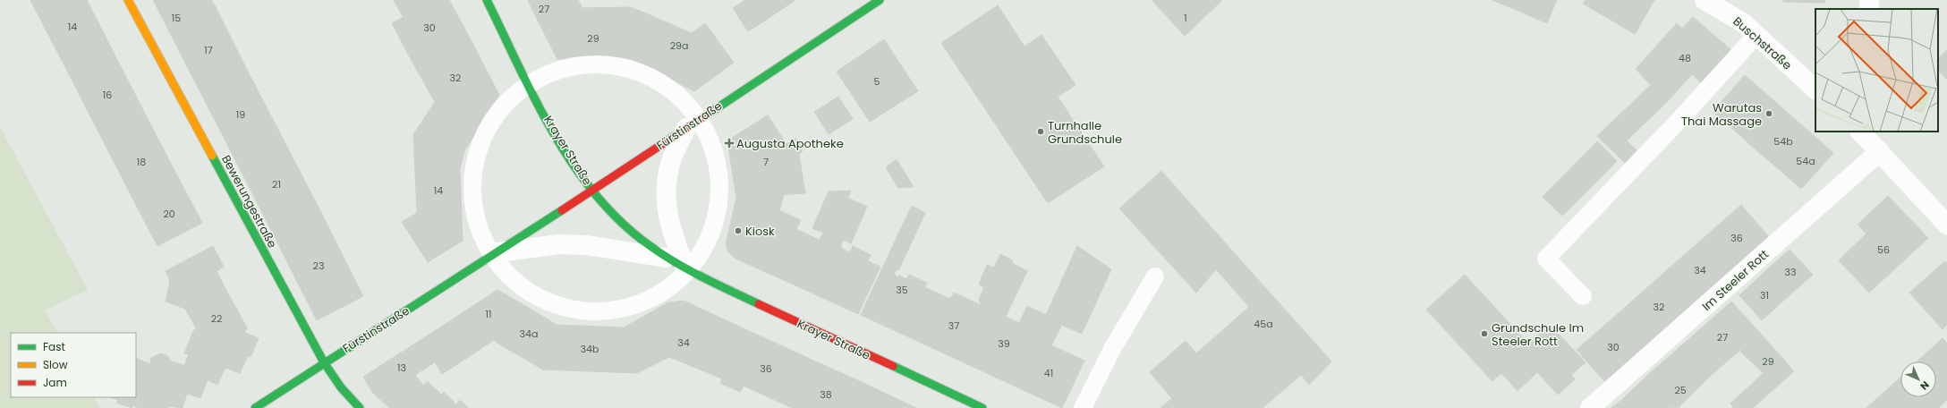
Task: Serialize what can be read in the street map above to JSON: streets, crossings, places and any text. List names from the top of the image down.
{
  "streets": {
    "street": [
      "Buschstraße",
      "Fürstinstraße",
      "Krayer Straße",
      "Bewerungestraße",
      "Im Steeler Rott"
    ]
  },
  "crossings": [
    ["Fürstinstraße", "Krayer Straße"],
    ["Fürstinstraße", "Bewerungestraße"]
  ],
  "places": {
    "other": [
      "Warutas Thai Massage",
      "Turnhalle Grundschule",
      "Kiosk",
      "Grundschule Im Steeler Rott"
    ],
    "health": ["Augusta Apotheke"]
  },
  "house_numbers": [
    "27",
    "15",
    "1",
    "14",
    "30",
    "29",
    "29a",
    "17",
    "48",
    "32",
    "5",
    "16",
    "19",
    "54b",
    "54a",
    "18",
    "7",
    "21",
    "14",
    "20",
    "36",
    "56",
    "23",
    "34",
    "33",
    "35",
    "31",
    "32",
    "11",
    "22",
    "45a",
    "37",
    "34a",
    "27",
    "34",
    "39",
    "30",
    "34b",
    "29",
    "13",
    "36",
    "41",
    "25",
    "38"
  ],
  "legend": ["Fast", "Slow", "Jam"],
  "north": "bottom right"
}
